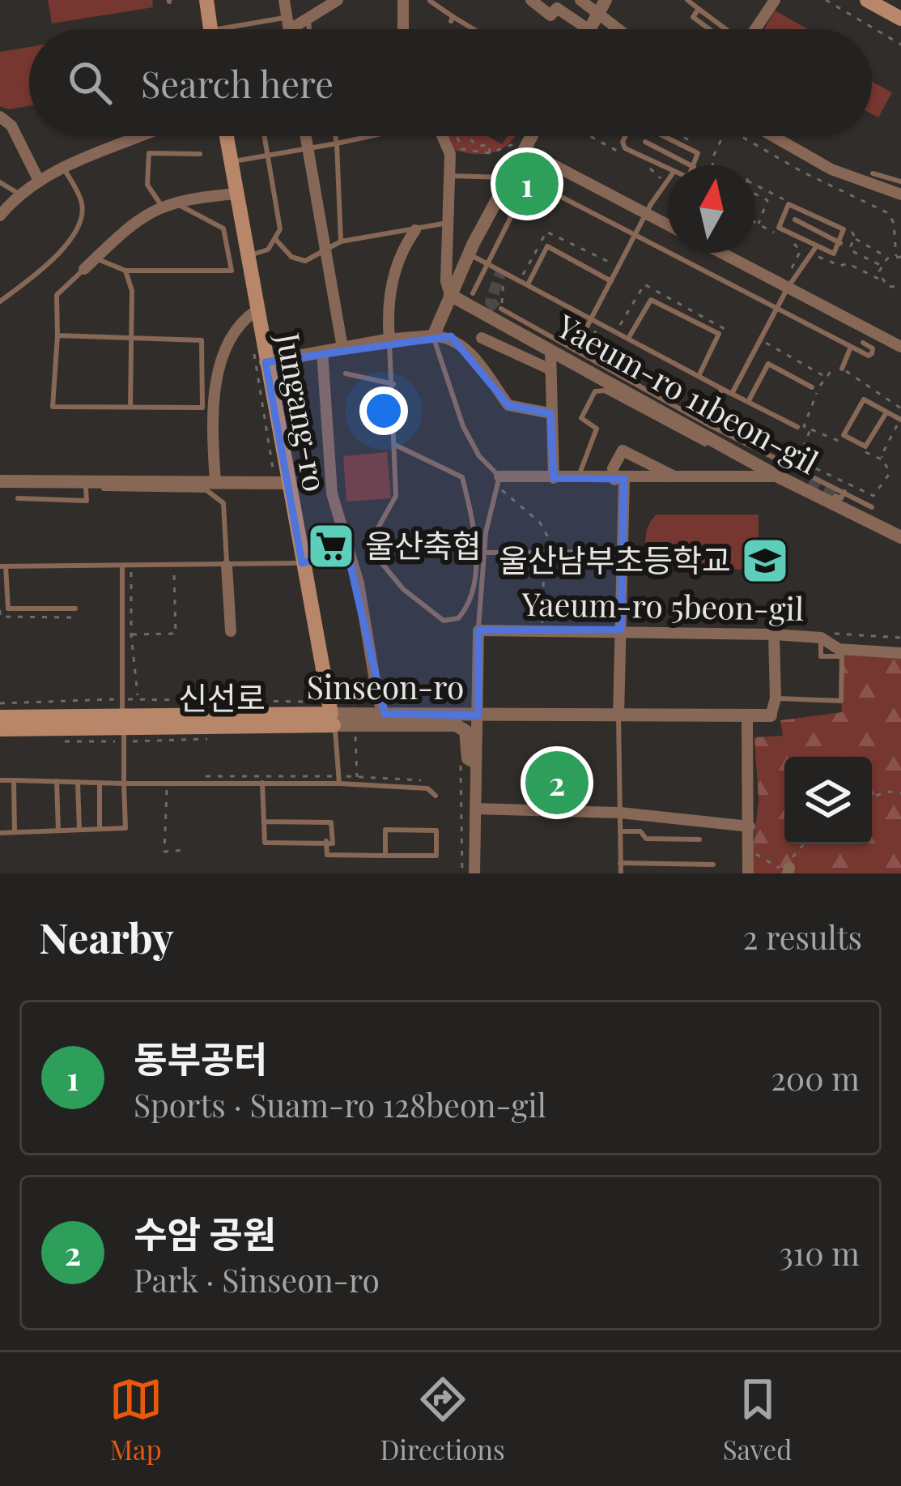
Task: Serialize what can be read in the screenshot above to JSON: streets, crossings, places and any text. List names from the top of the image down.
{
  "streets": {
    "main road": ["Jungang-ro", "Sinseon-ro"],
    "street": ["Yaeum-ro 11beon-gil", "Yaeum-ro 5beon-gil"]
  },
  "crossings": [
    ["Jungang-ro", "Sinseon-ro"]
  ],
  "places": {
    "supermarket": ["울산축협"],
    "school or university": ["울산남부초등학교"]
  },
  "north": "top",
  "page": {
    "search": "Search here",
    "pins": ["1", "2"],
    "heading": ["Nearby", "2 results"],
    "list": [
      {
        "mark": "1",
        "name": "동부공터",
        "note": "Sports · Suam-ro 128beon-gil",
        "value": "200 m"
      },
      {
        "mark": "2",
        "name": "수암 공원",
        "note": "Park · Sinseon-ro",
        "value": "310 m"
      }
    ],
    "nav": ["Map", "Directions", "Saved"]
  }
}
